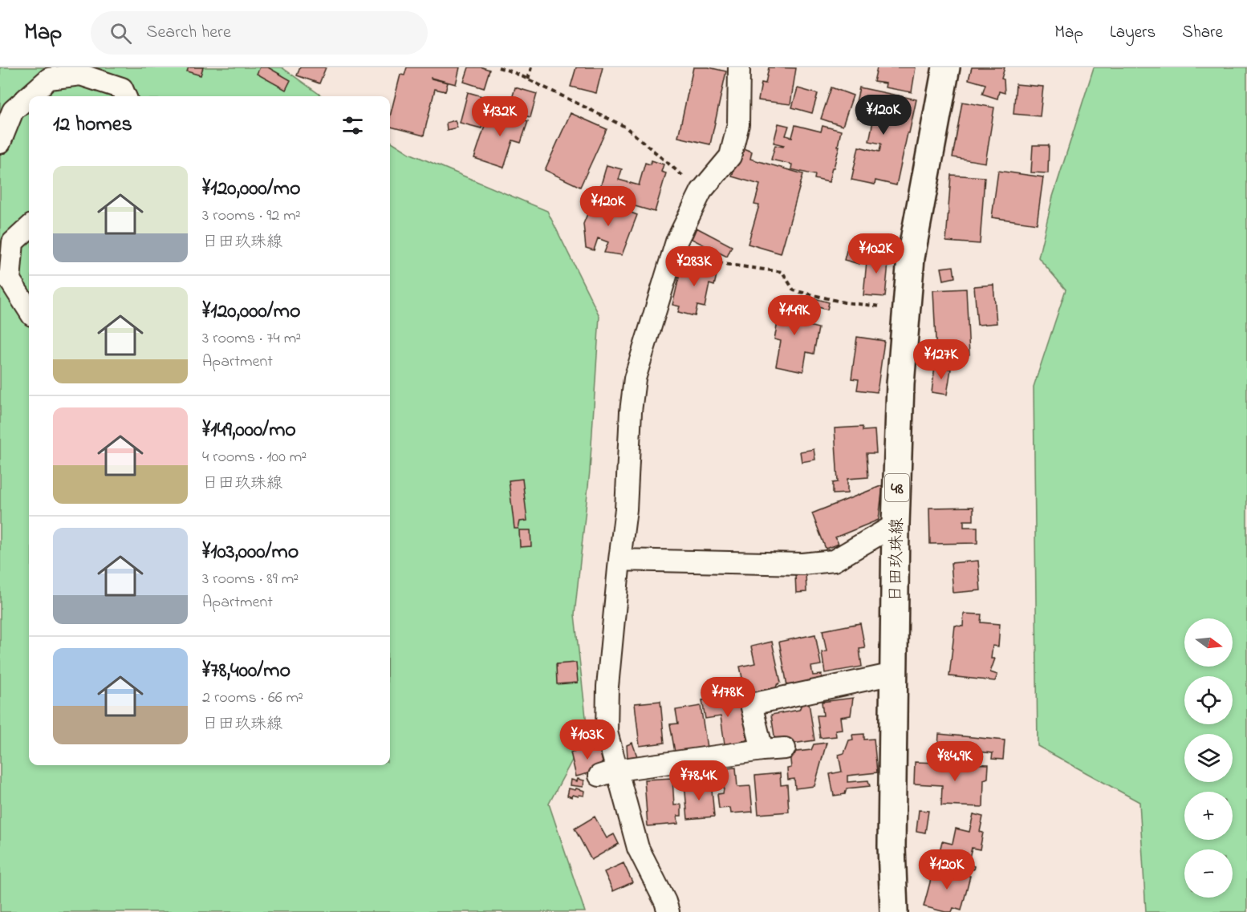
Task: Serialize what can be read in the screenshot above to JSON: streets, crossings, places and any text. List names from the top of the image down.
{
  "streets": {
    "main road": ["48", "日田玖珠線"]
  },
  "north": "right",
  "page": {
    "header": "Map",
    "search": "Search here",
    "nav": ["Map", "Layers", "Share"],
    "price": [
      "¥120K",
      "¥132K",
      "¥120K",
      "¥102K",
      "¥283K",
      "¥149K",
      "¥127K",
      "¥178K",
      "¥103K",
      "¥84.9K",
      "¥78.4K",
      "¥120K"
    ],
    "heading": "12 homes",
    "list": [
      {
        "name": "¥120,000/mo",
        "note": "3 rooms · 92 m² · 日田玖珠線"
      },
      {
        "name": "¥120,000/mo",
        "note": "3 rooms · 74 m² · Apartment"
      },
      {
        "name": "¥149,000/mo",
        "note": "4 rooms · 100 m² · 日田玖珠線"
      },
      {
        "name": "¥103,000/mo",
        "note": "3 rooms · 89 m² · Apartment"
      },
      {
        "name": "¥78,400/mo",
        "note": "2 rooms · 66 m² · 日田玖珠線"
      }
    ],
    "map_buttons": ["+", "−"]
  }
}
